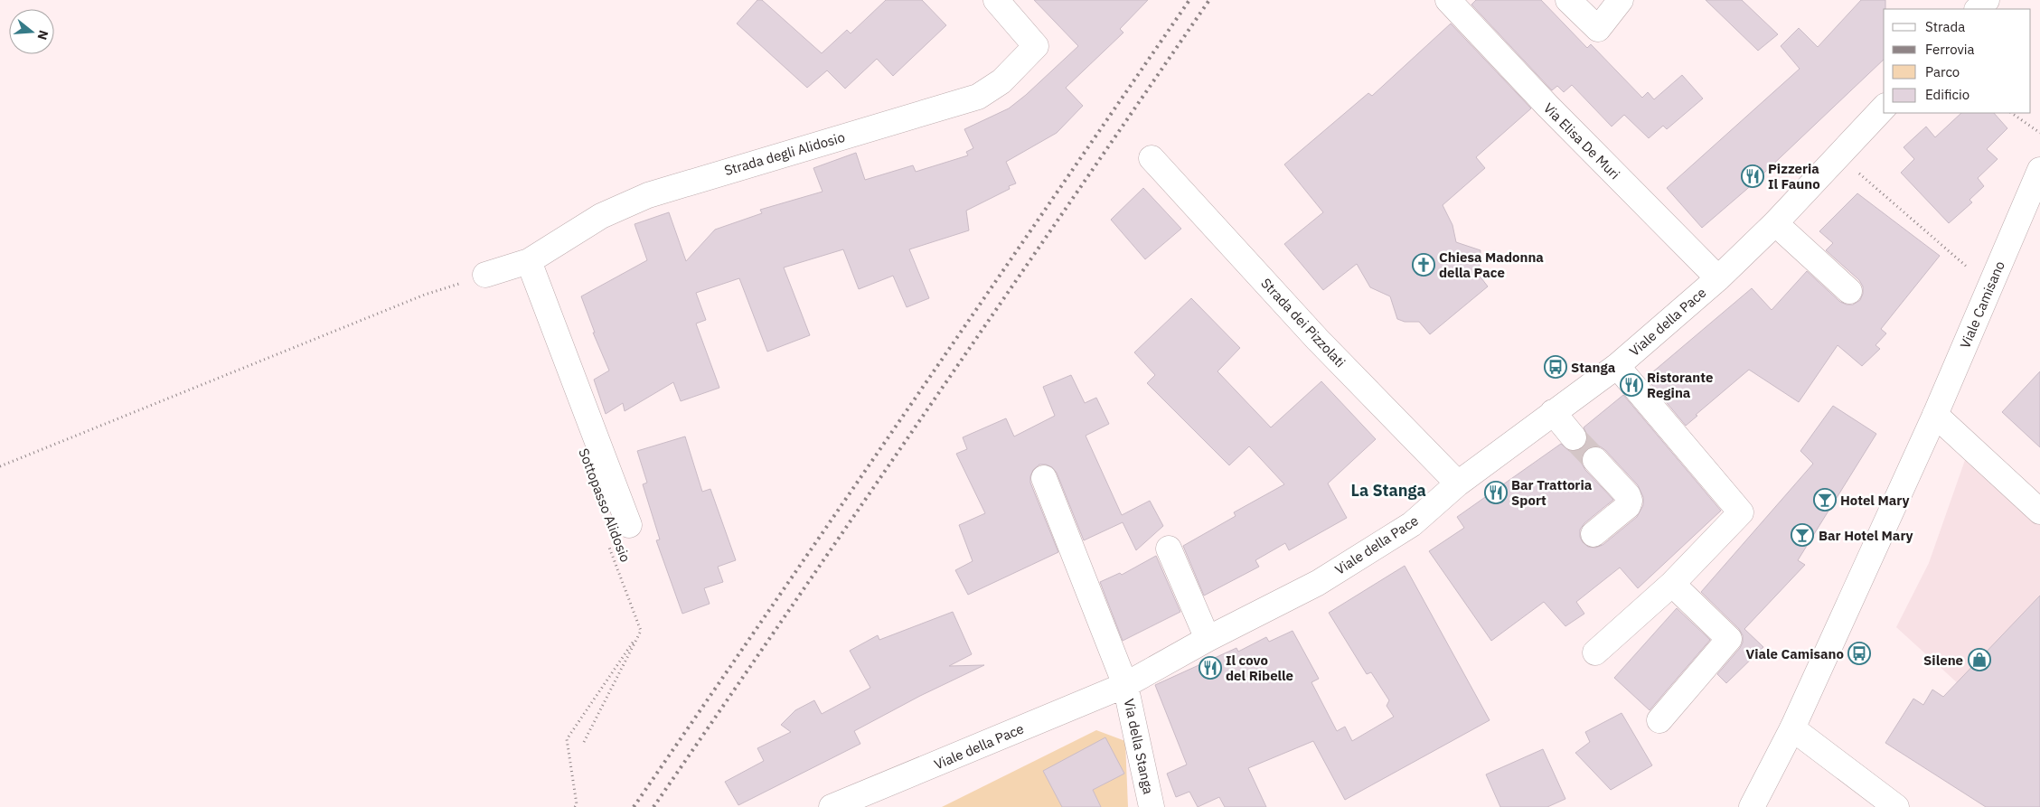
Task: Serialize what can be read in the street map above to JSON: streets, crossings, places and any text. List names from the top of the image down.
{
  "streets": {
    "street": [
      "Via Elisa De Muri",
      "Strada degli Alidosio",
      "Viale Camisano",
      "Viale della Pace",
      "Strada dei Pizzolati",
      "Via della Stanga"
    ],
    "path": ["Sottopasso Alidosio"]
  },
  "crossings": [
    ["Via Elisa De Muri", "Viale della Pace"],
    ["Viale della Pace", "Strada dei Pizzolati"],
    ["Viale della Pace", "Via della Stanga"]
  ],
  "districts": ["La Stanga"],
  "places": {
    "restaurant": [
      "Pizzeria Il Fauno",
      "Ristorante Regina",
      "Bar Trattoria Sport",
      "Il covo del Ribelle"
    ],
    "church": ["Chiesa Madonna della Pace"],
    "bus stop": ["Stanga", "Viale Camisano"],
    "bar": ["Hotel Mary", "Bar Hotel Mary"],
    "shop": ["Silene"]
  },
  "legend": [
    "Strada",
    "Ferrovia",
    "Parco",
    "Edificio"
  ],
  "north": "right"
}
